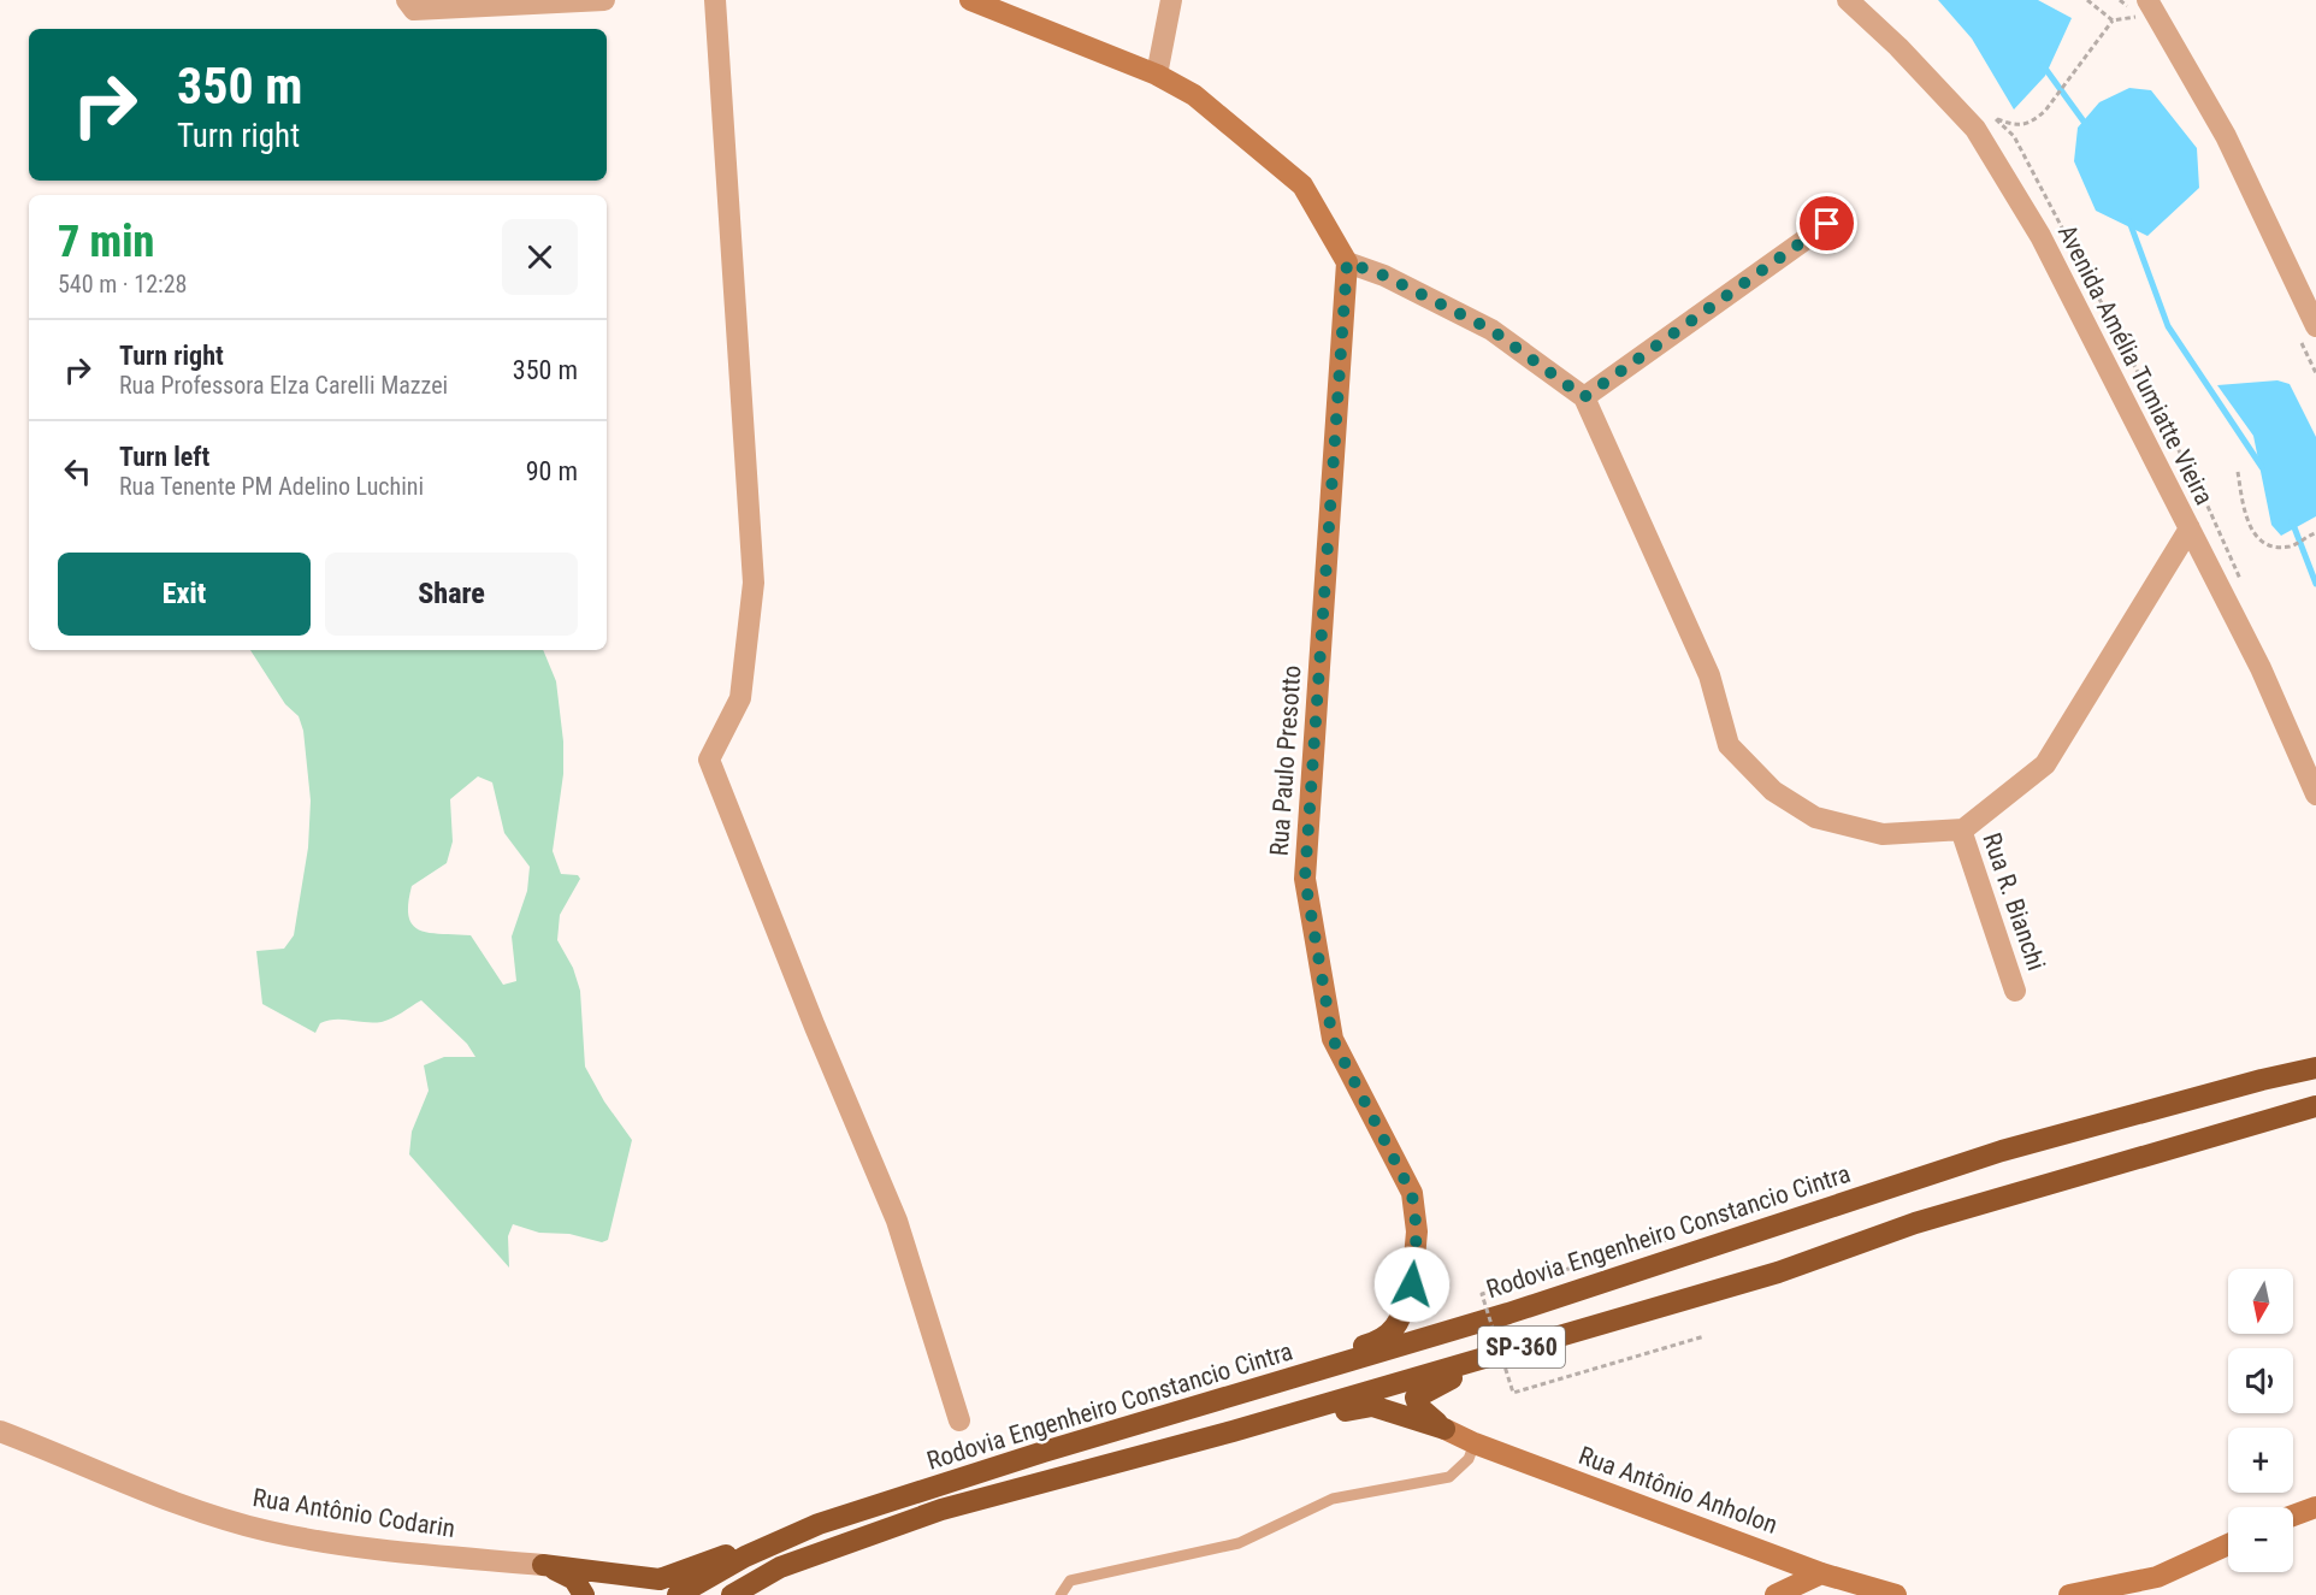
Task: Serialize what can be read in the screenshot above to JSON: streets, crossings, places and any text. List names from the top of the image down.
{
  "streets": {
    "highway": ["Rodovia Engenheiro Constancio Cintra", "SP-360"],
    "street": [
      "Avenida Amélia Tumiatte Vieira",
      "Rua Paulo Presotto",
      "Rua R. Bianchi",
      "Rua Antônio Anholon",
      "Rua Antônio Codarin"
    ]
  },
  "north": "bottom",
  "page": {
    "turn": ["350 m", "Turn right"],
    "heading": ["7 min", "540 m · 12:28"],
    "list": [
      {
        "name": "Turn right",
        "note": "Rua Professora Elza Carelli Mazzei",
        "value": "350 m"
      },
      {
        "name": "Turn left",
        "note": "Rua Tenente PM Adelino Luchini",
        "value": "90 m"
      }
    ],
    "buttons": ["Exit", "Share"],
    "map_buttons": ["+", "−"]
  }
}
